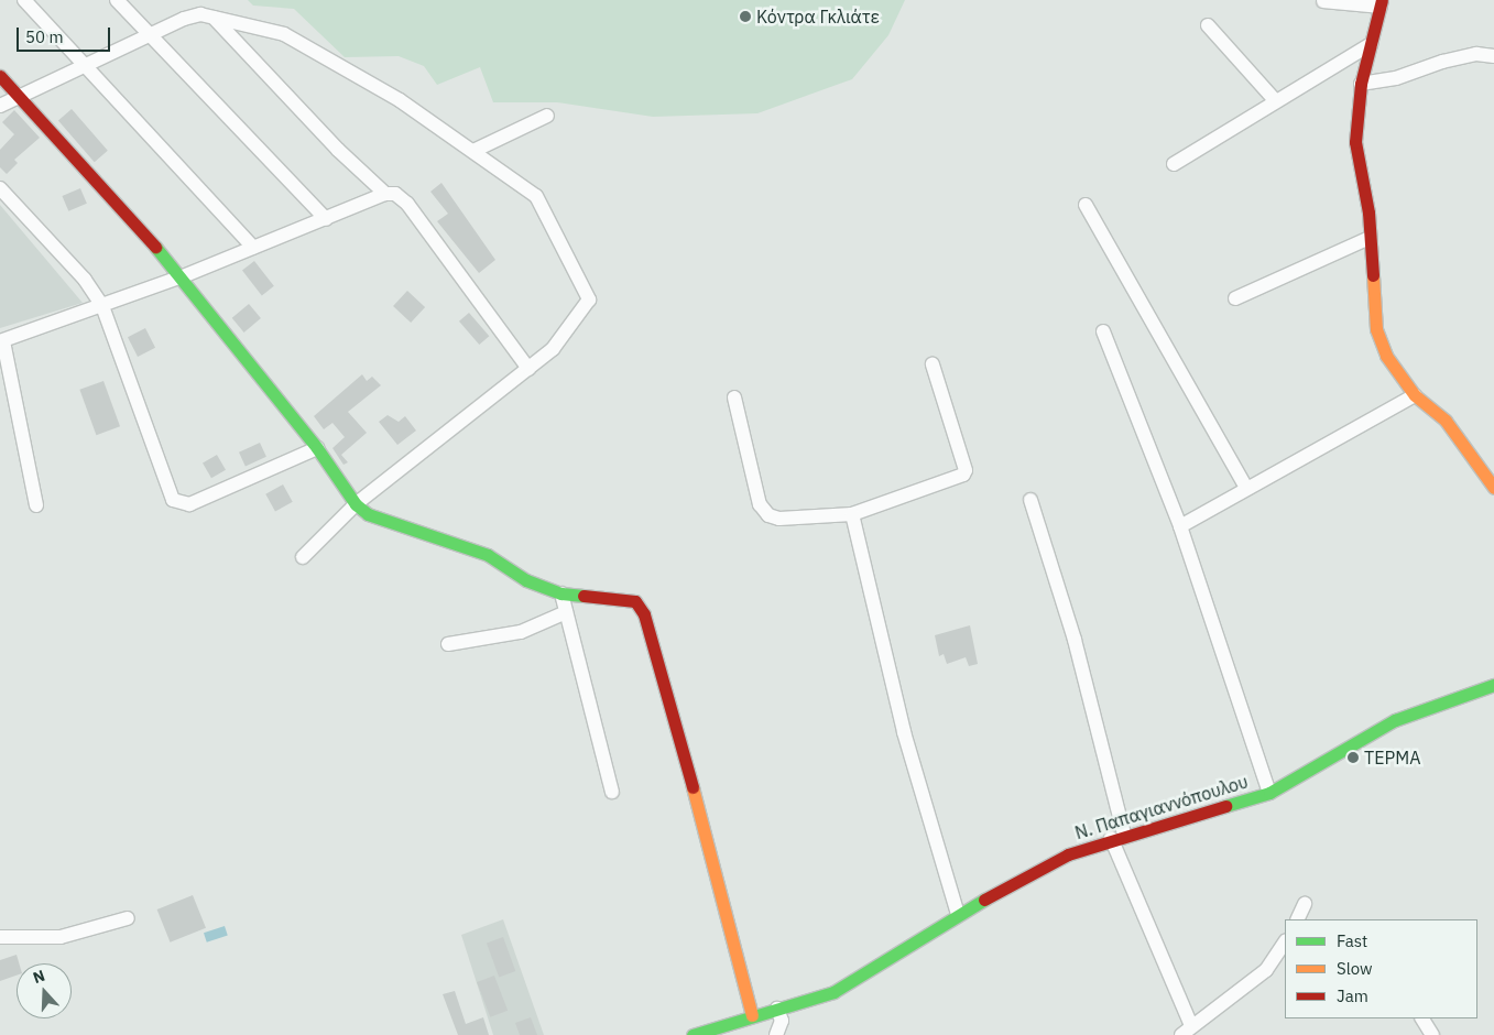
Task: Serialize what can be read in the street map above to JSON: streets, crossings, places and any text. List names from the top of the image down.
{
  "streets": {
    "street": ["Ν. Παπαγιαννόπουλου"]
  },
  "places": ["Κόντρα Γκλιάτε", "ΤΕΡΜΑ"],
  "legend": ["Fast", "Slow", "Jam"],
  "scale_bar": "50 m",
  "north": "top"
}
